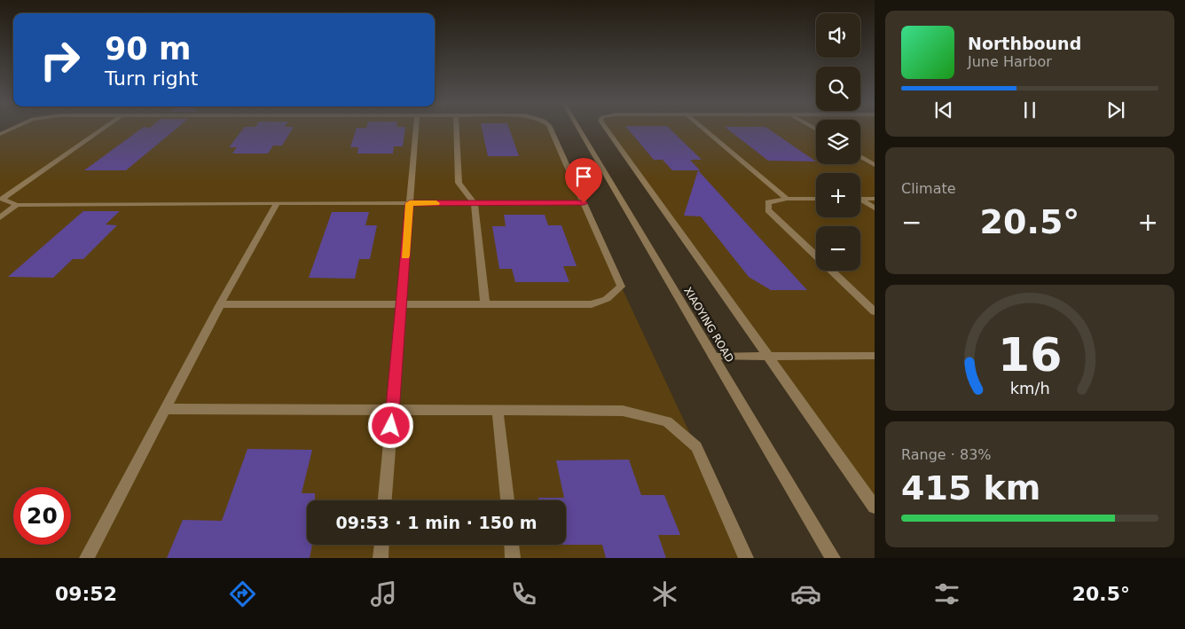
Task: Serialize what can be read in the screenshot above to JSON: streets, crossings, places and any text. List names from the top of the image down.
{
  "streets": {
    "street": ["XIAOYING ROAD"]
  },
  "page": {
    "map_buttons": ["+", "−"],
    "turn": ["90 m", "Turn right"],
    "song": ["Northbound", "June Harbor"],
    "tile": [
      "Climate",
      ["Range · 83%", "415 km"]
    ],
    "heat": ["−", "20.5°", "+"],
    "limit": "20",
    "trip": "09:53 · 1 min · 150 m",
    "tabs": ["09:52", "20.5°"],
    "gauge": ["16", "km/h"]
  }
}
